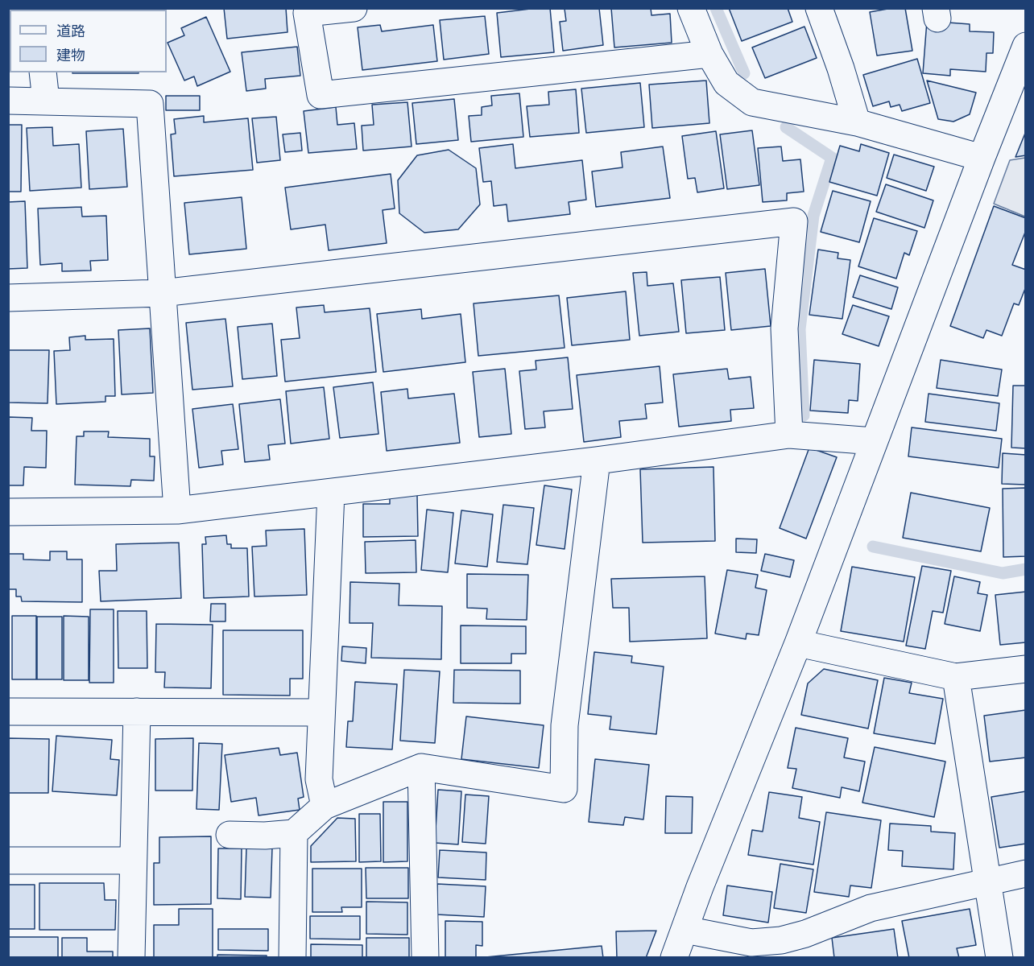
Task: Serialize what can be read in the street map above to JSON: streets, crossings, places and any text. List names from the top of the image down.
{
  "legend": ["道路", "建物"]
}
